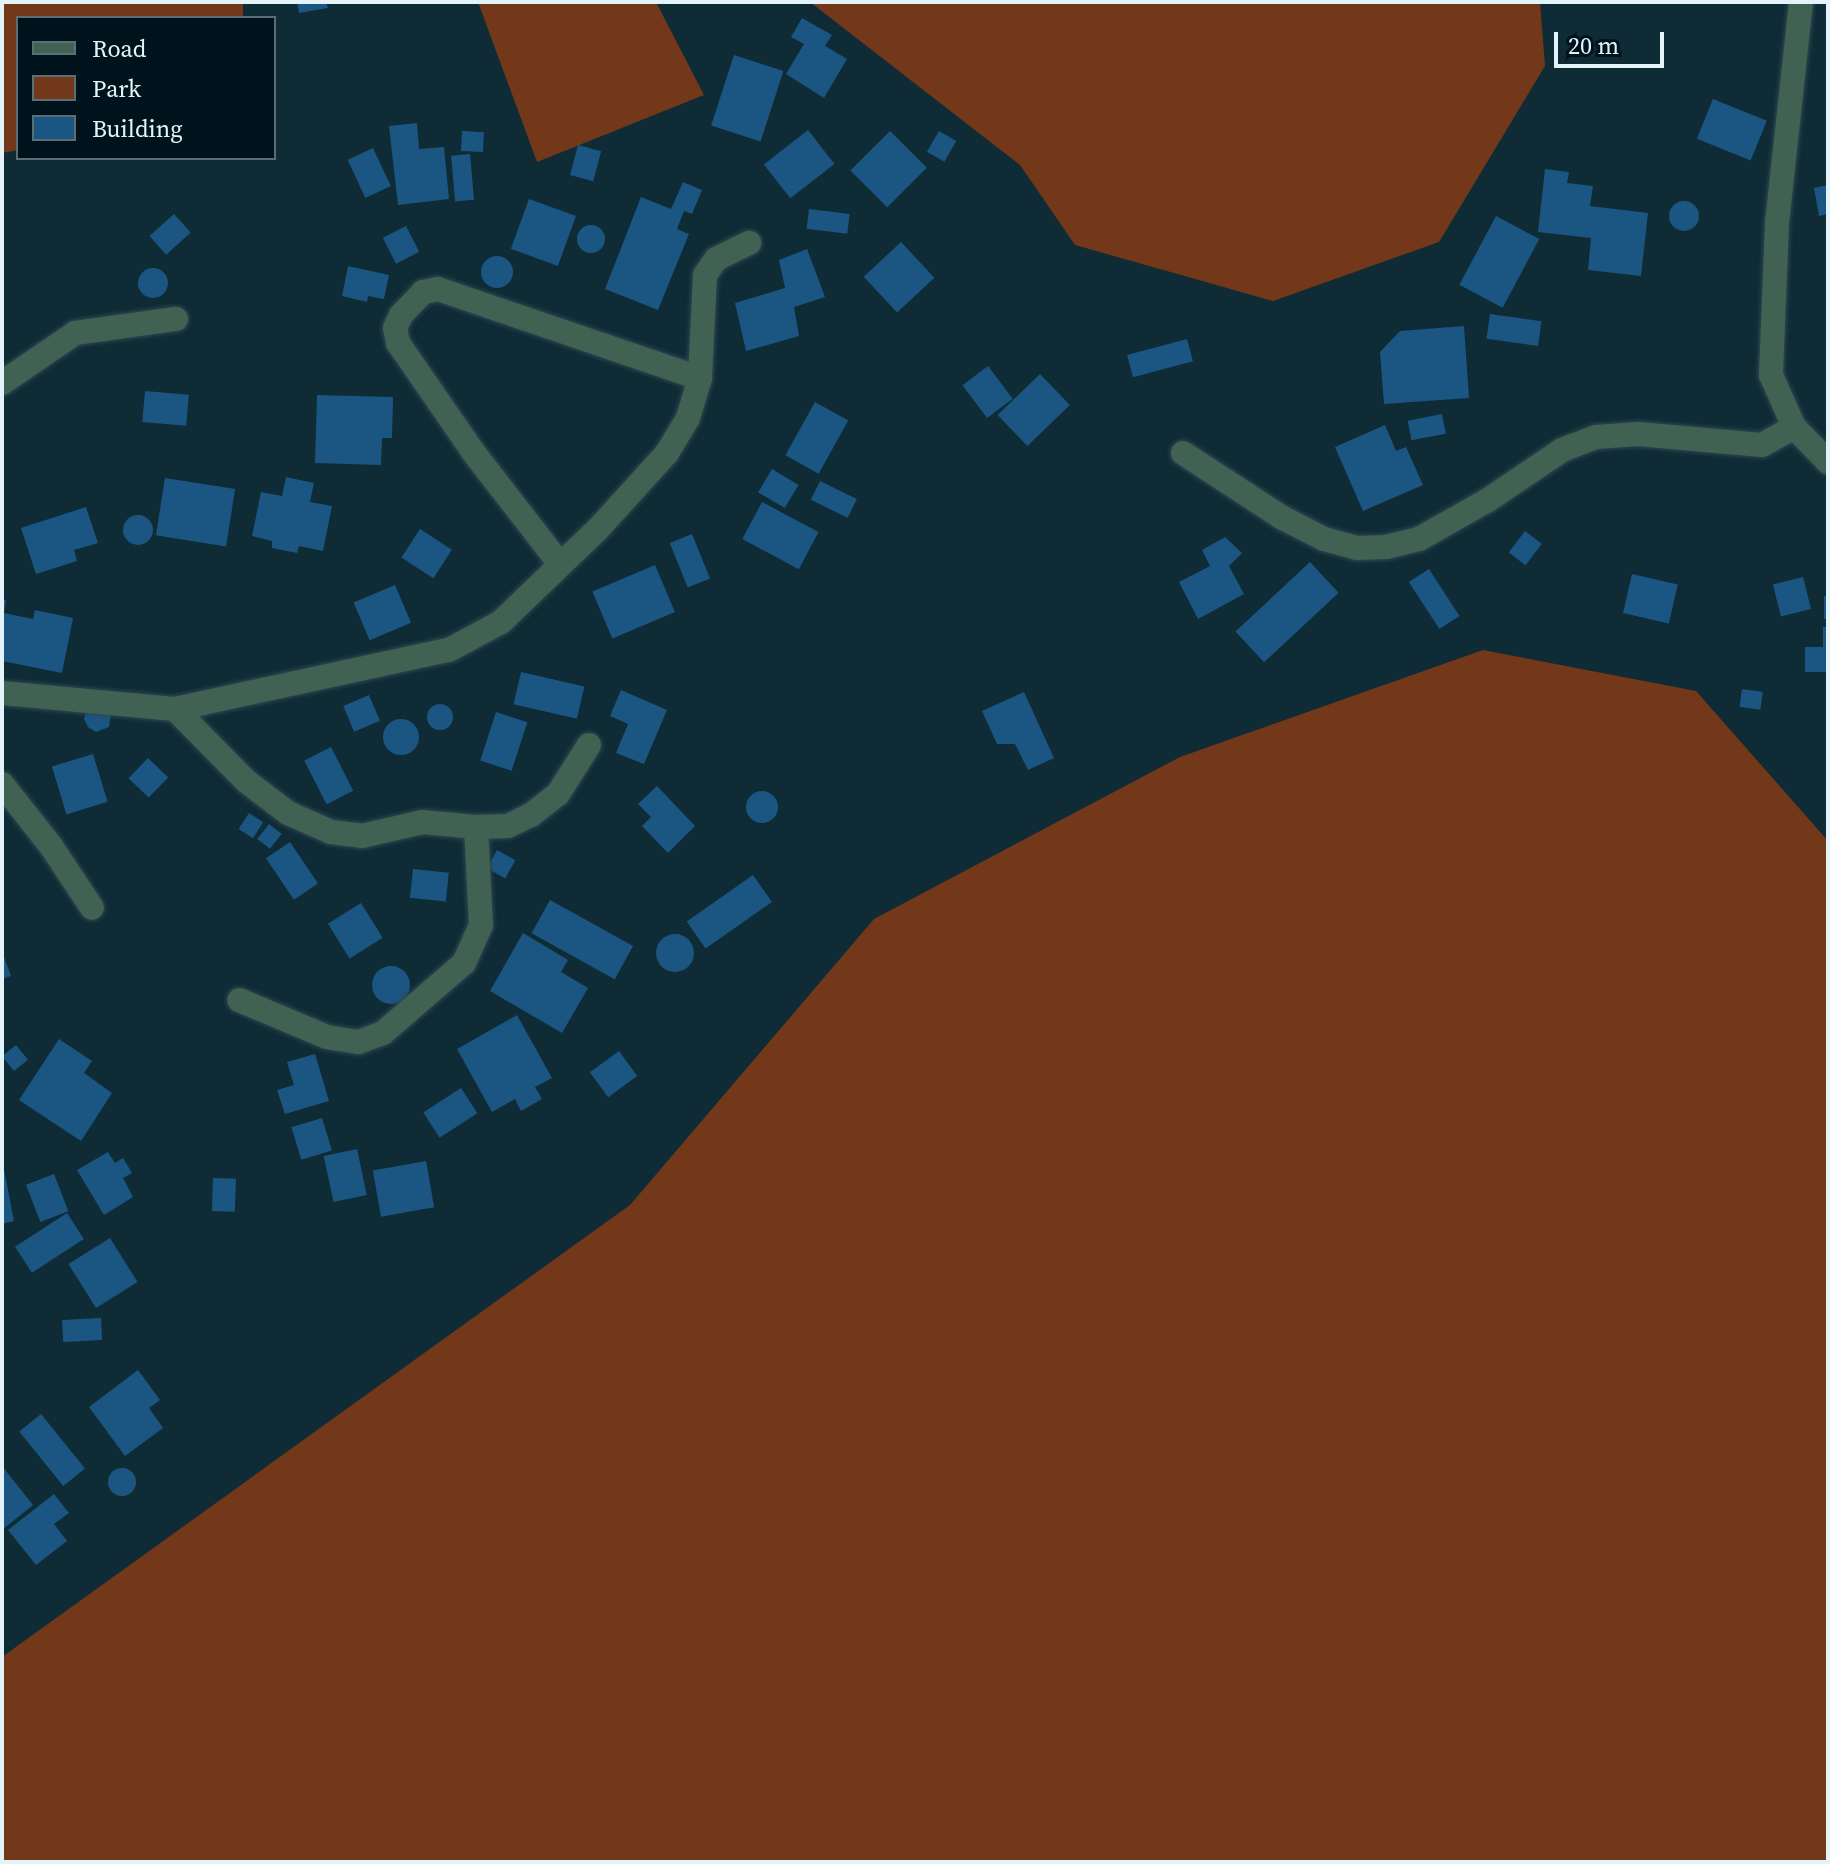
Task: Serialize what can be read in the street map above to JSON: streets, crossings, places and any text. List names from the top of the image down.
{
  "legend": ["Road", "Park", "Building"],
  "scale_bar": "20 m"
}
